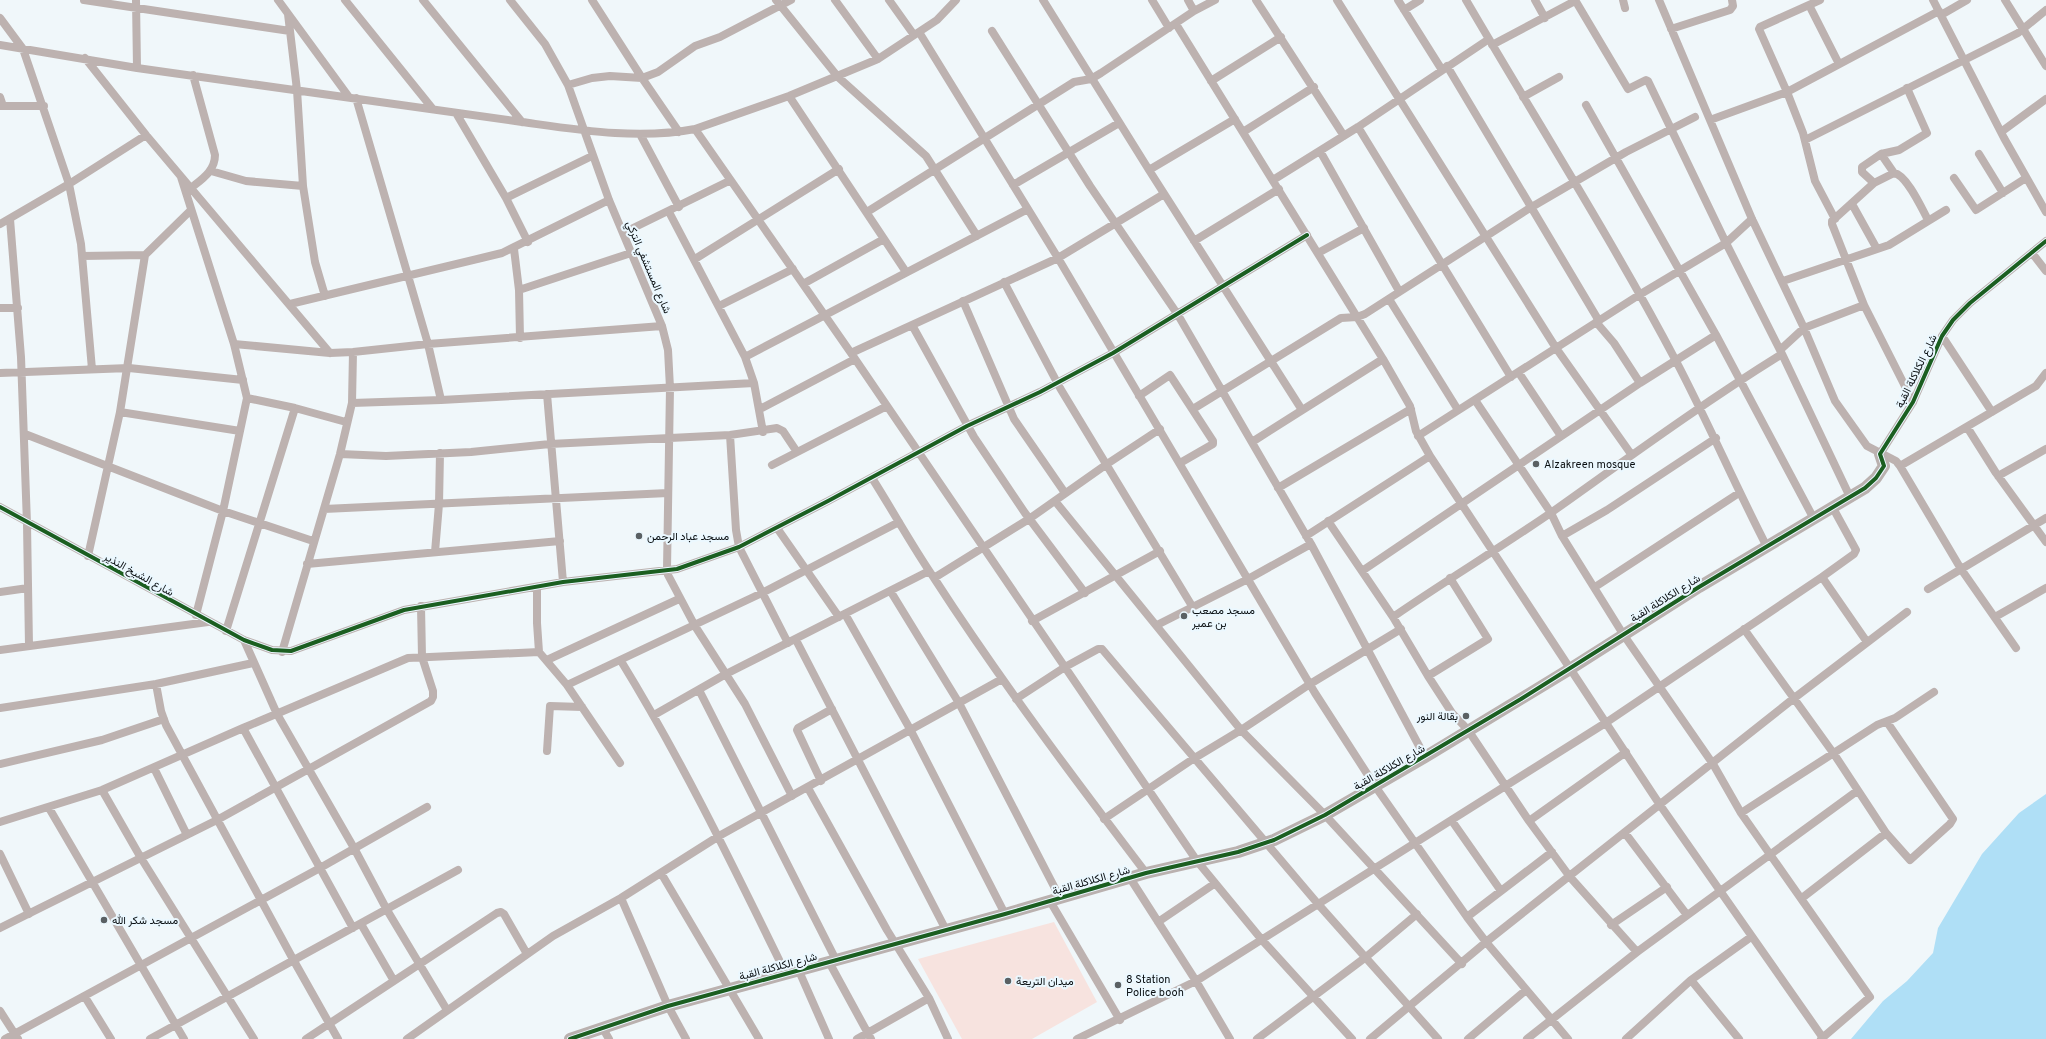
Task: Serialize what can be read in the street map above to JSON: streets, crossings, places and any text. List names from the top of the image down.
{
  "streets": {
    "street": ["شارع المستشفي التركي", "شارع الكلاكلة القبة", "شارع الشيخ النذير"]
  },
  "places": [
    "Alzakreen mosque",
    "مسجد عباد الرحمن",
    "مسجد مصعب بن عمير",
    "بقالة النور",
    "مسجد شكر الله",
    "ميدان التريعة",
    "8 Station Police booh"
  ]
}
